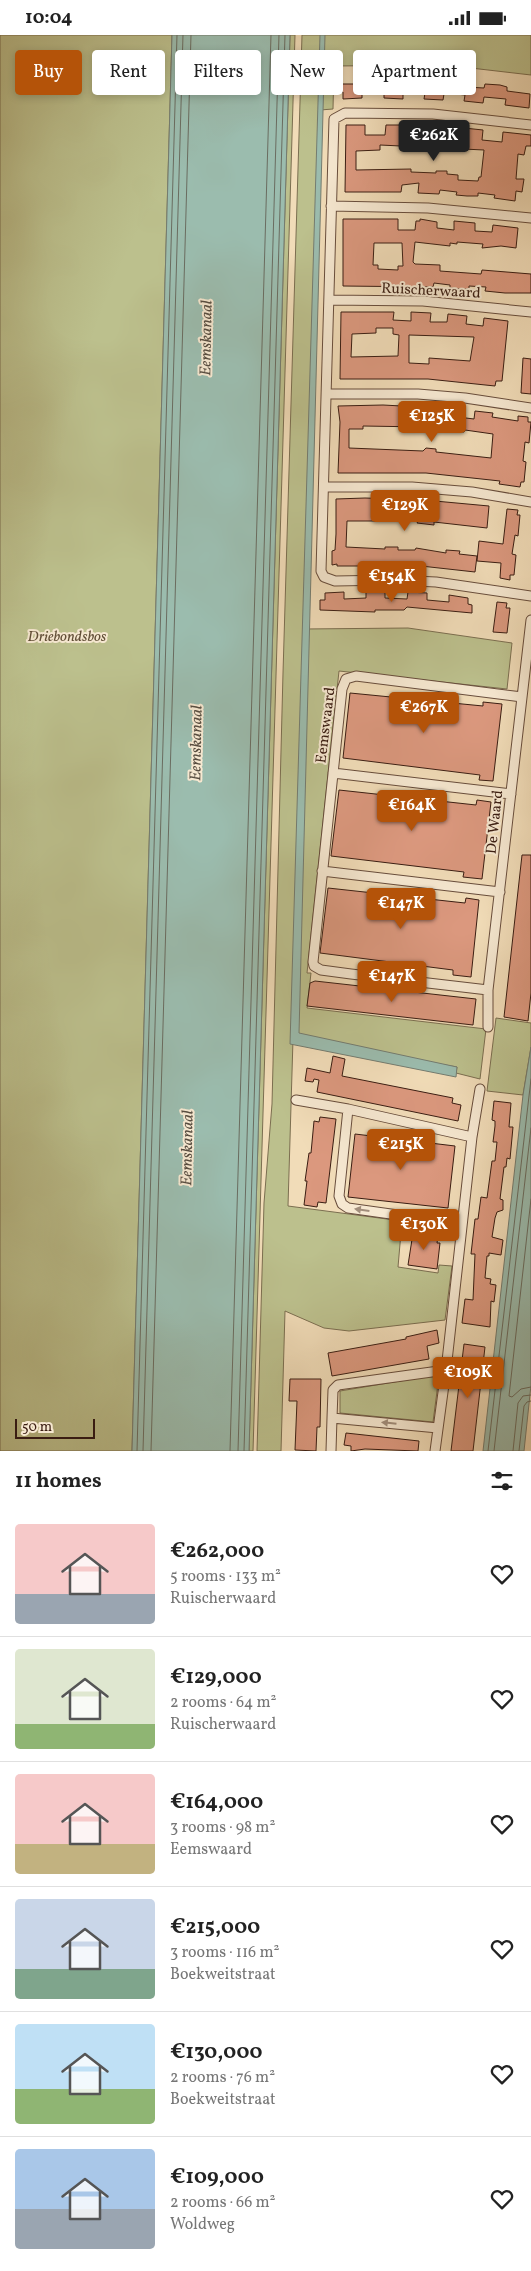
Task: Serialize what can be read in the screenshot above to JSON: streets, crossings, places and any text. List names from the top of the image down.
{
  "streets": {
    "street": ["Ruischerwaard", "Eemswaard", "De Waard"]
  },
  "crossings": [
    ["Eemswaard", "De Waard"]
  ],
  "water": ["Eemskanaal"],
  "parks": ["Driebondsbos"],
  "scale_bar": "50 m",
  "page": {
    "status": "10:04",
    "chip": [
      "Buy",
      "Rent",
      "Filters",
      "New",
      "Apartment"
    ],
    "price": [
      "€262K",
      "€125K",
      "€129K",
      "€154K",
      "€267K",
      "€164K",
      "€147K",
      "€147K",
      "€215K",
      "€130K",
      "€109K"
    ],
    "scale": "50 m",
    "heading": "11 homes",
    "list": [
      {
        "name": "€262,000",
        "note": "5 rooms · 133 m² · Ruischerwaard"
      },
      {
        "name": "€129,000",
        "note": "2 rooms · 64 m² · Ruischerwaard"
      },
      {
        "name": "€164,000",
        "note": "3 rooms · 98 m² · Eemswaard"
      },
      {
        "name": "€215,000",
        "note": "3 rooms · 116 m² · Boekweitstraat"
      },
      {
        "name": "€130,000",
        "note": "2 rooms · 76 m² · Boekweitstraat"
      },
      {
        "name": "€109,000",
        "note": "2 rooms · 66 m² · Woldweg"
      }
    ]
  }
}
